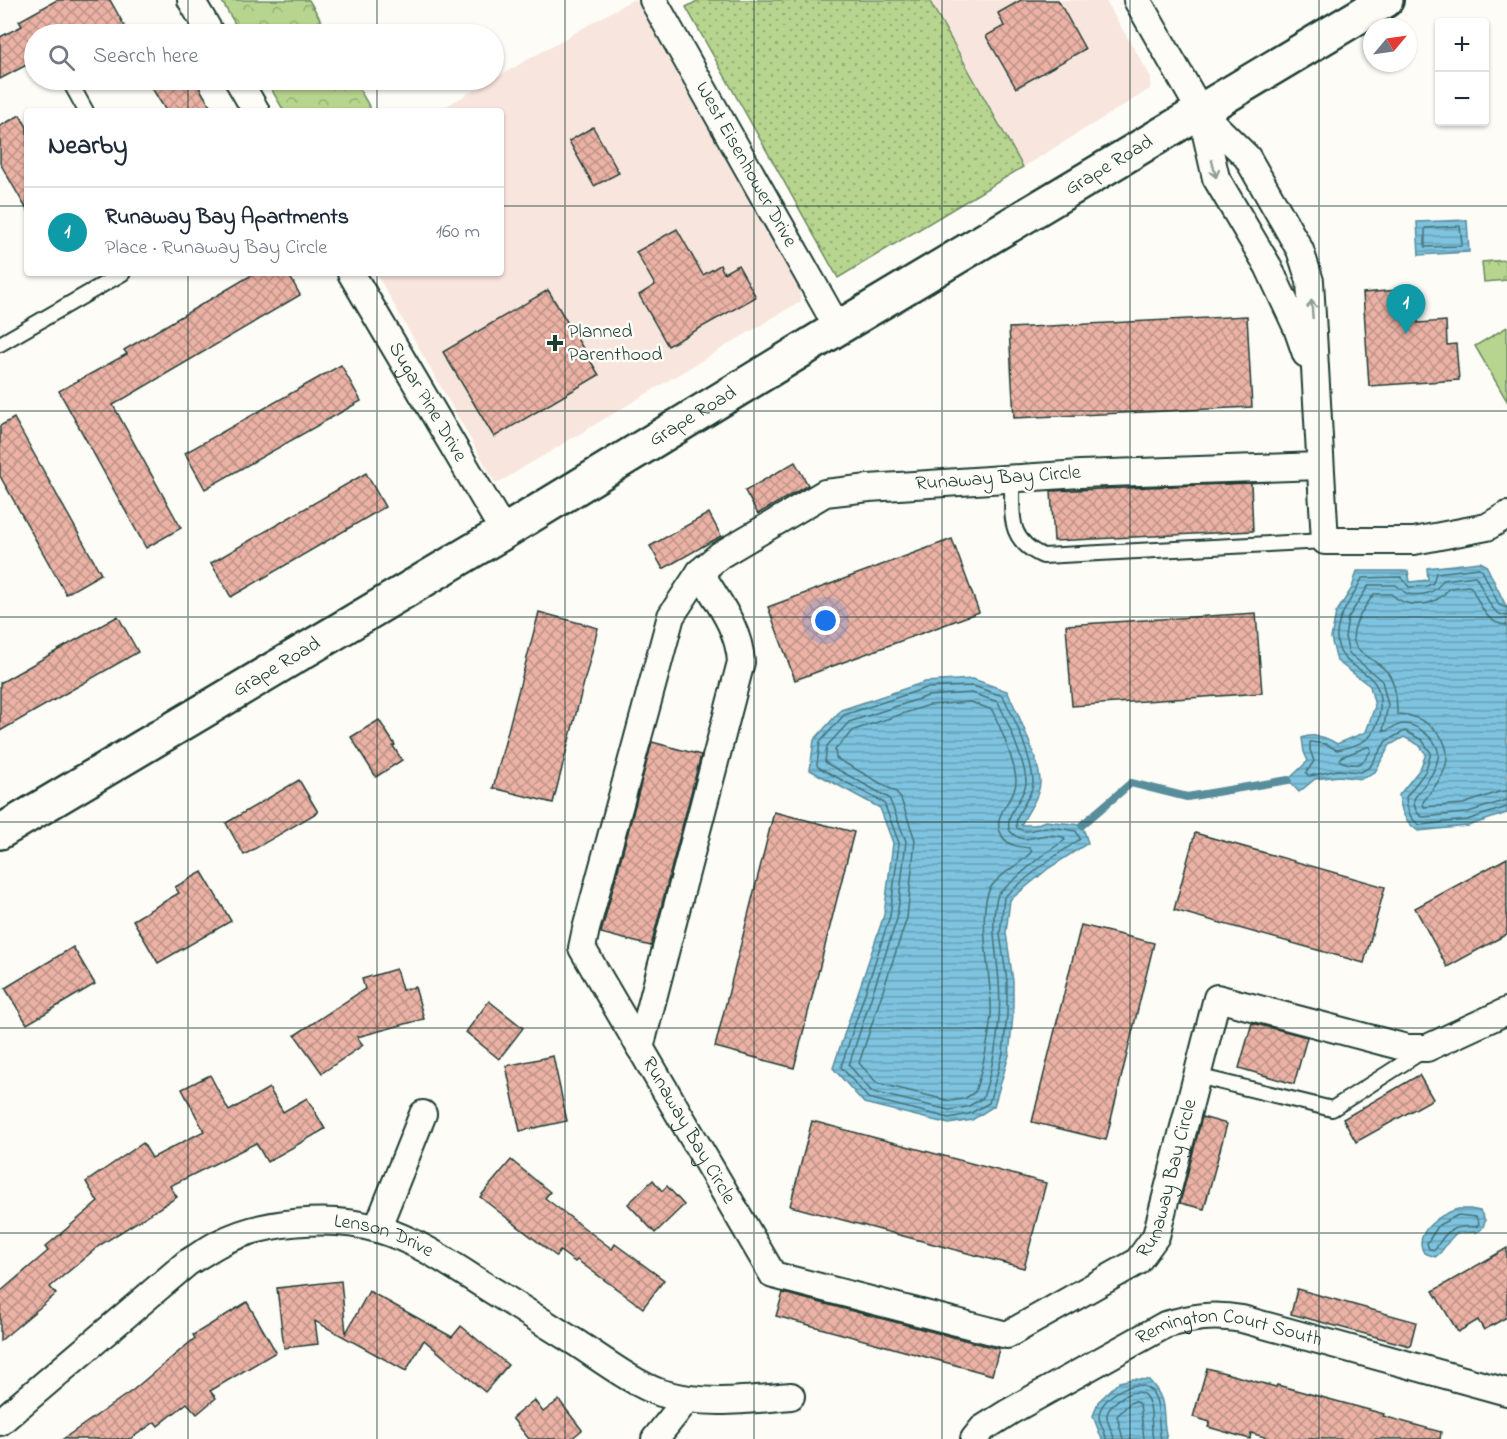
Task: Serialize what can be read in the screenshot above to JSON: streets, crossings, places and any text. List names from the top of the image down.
{
  "streets": {
    "main road": ["Grape Road"],
    "street": [
      "West Eisenhower Drive",
      "Sugar Pine Drive",
      "Runaway Bay Circle",
      "Lenson Drive",
      "Remington Court South"
    ]
  },
  "crossings": [
    ["West Eisenhower Drive", "Grape Road"],
    ["Grape Road", "Sugar Pine Drive"]
  ],
  "places": {
    "health": ["Planned Parenthood"]
  },
  "north": "top right",
  "page": {
    "map_buttons": ["+", "−"],
    "search": "Search here",
    "heading": "Nearby",
    "list": [
      {
        "mark": "1",
        "name": "Runaway Bay Apartments",
        "note": "Place · Runaway Bay Circle",
        "value": "160 m"
      }
    ],
    "pins": "1"
  }
}
